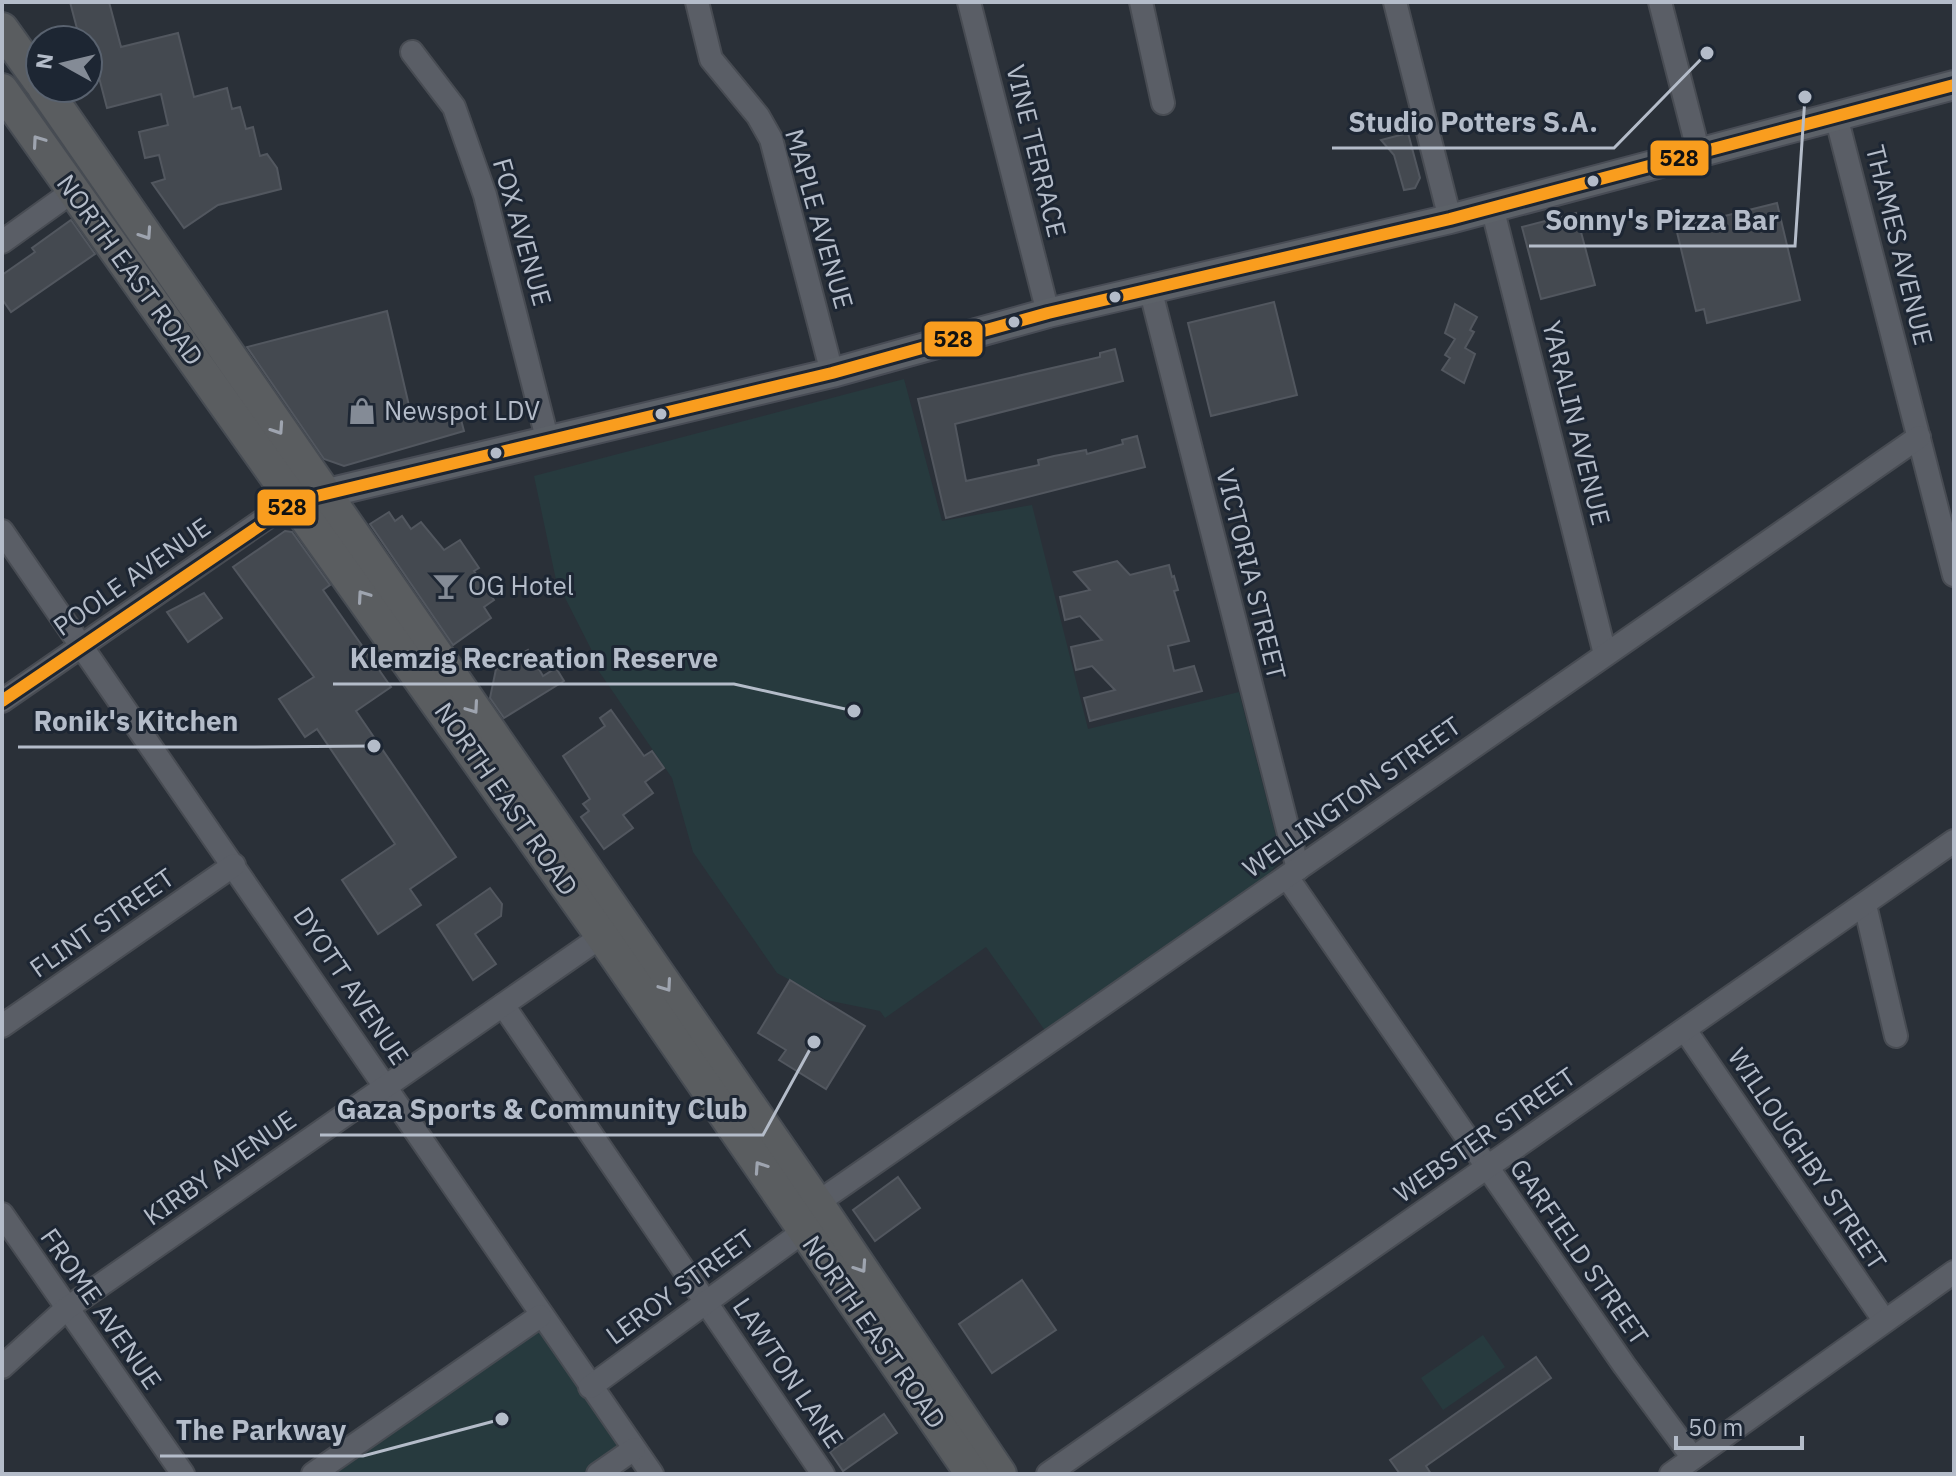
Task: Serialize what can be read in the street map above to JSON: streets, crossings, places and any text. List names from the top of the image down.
{
  "streets": {
    "highway": ["NORTH EAST ROAD"],
    "street": [
      "VINE TERRACE",
      "MAPLE AVENUE",
      "FOX AVENUE",
      "THAMES AVENUE",
      "YARALIN AVENUE",
      "VICTORIA STREET",
      "POOLE AVENUE",
      "WELLINGTON STREET",
      "FLINT STREET",
      "DYOTT AVENUE",
      "WEBSTER STREET",
      "WILLOUGHBY STREET",
      "KIRBY AVENUE",
      "GARFIELD STREET",
      "LEROY STREET",
      "FROME AVENUE",
      "LAWTON LANE"
    ]
  },
  "crossings": [
    ["THAMES AVENUE", "WELLINGTON STREET"],
    ["NORTH EAST ROAD", "POOLE AVENUE"],
    ["NORTH EAST ROAD", "WELLINGTON STREET"],
    ["NORTH EAST ROAD", "KIRBY AVENUE"],
    ["NORTH EAST ROAD", "LEROY STREET"],
    ["YARALIN AVENUE", "WELLINGTON STREET"],
    ["VICTORIA STREET", "WELLINGTON STREET"],
    ["VICTORIA STREET", "GARFIELD STREET"],
    ["POOLE AVENUE", "DYOTT AVENUE"],
    ["WELLINGTON STREET", "GARFIELD STREET"],
    ["WELLINGTON STREET", "LEROY STREET"],
    ["FLINT STREET", "DYOTT AVENUE"],
    ["DYOTT AVENUE", "KIRBY AVENUE"],
    ["DYOTT AVENUE", "LEROY STREET"],
    ["WEBSTER STREET", "WILLOUGHBY STREET"],
    ["WEBSTER STREET", "GARFIELD STREET"],
    ["KIRBY AVENUE", "FROME AVENUE"],
    ["KIRBY AVENUE", "LAWTON LANE"],
    ["LEROY STREET", "LAWTON LANE"]
  ],
  "places": {
    "other": [
      "Studio Potters S.A.",
      "Sonny's Pizza Bar",
      "Klemzig Recreation Reserve",
      "Ronik's Kitchen",
      "Gaza Sports & Community Club",
      "The Parkway"
    ],
    "shop": ["Newspot LDV"],
    "bar": ["OG Hotel"]
  },
  "lines": ["transit line 528"],
  "scale_bar": "50 m",
  "north": "left"
}
